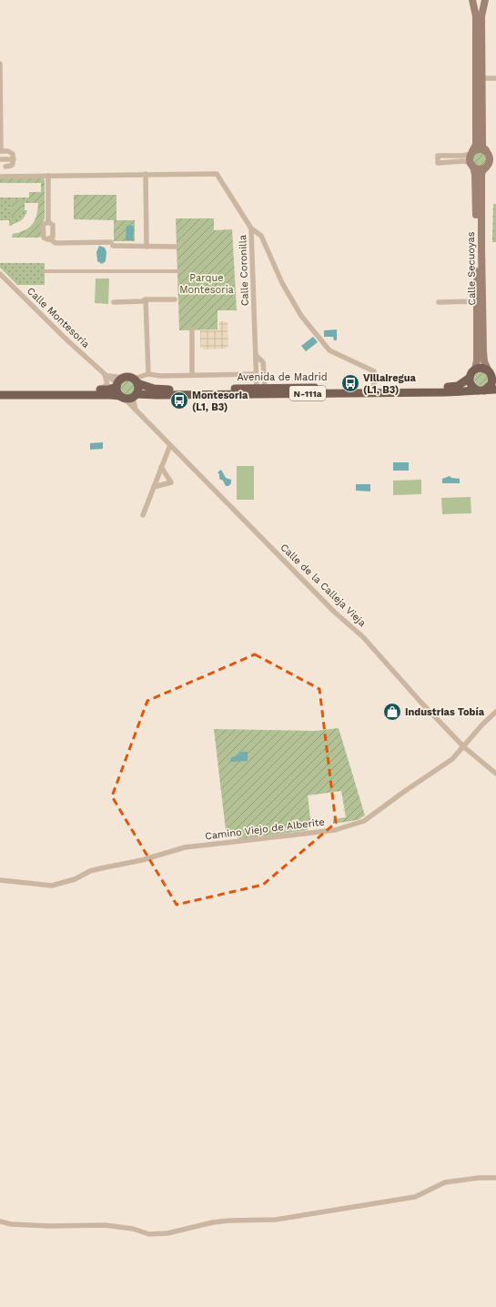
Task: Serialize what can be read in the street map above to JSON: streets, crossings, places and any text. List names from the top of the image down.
{
  "streets": {
    "main road": ["Calle Secuoyas", "Avenida de Madrid", "N-111a"],
    "street": [
      "Calle Coronilla",
      "Calle Montesoria",
      "Calle de la Calleja Vieja",
      "Camino Viejo de Alberite"
    ]
  },
  "crossings": [
    ["Calle Secuoyas", "Avenida de Madrid"],
    ["Calle Secuoyas", "N-111a"],
    ["Calle Coronilla", "Avenida de Madrid"],
    ["Calle Montesoria", "Avenida de Madrid"],
    ["Calle Montesoria", "N-111a"],
    ["Avenida de Madrid", "N-111a"],
    ["Calle de la Calleja Vieja", "Camino Viejo de Alberite"]
  ],
  "parks": ["Parque Montesoria"],
  "places": {
    "bus stop": ["Villairegua (L1, B3)", "Montesoria (L1, B3)"],
    "shop": ["Industrias Tobía"]
  }
}
